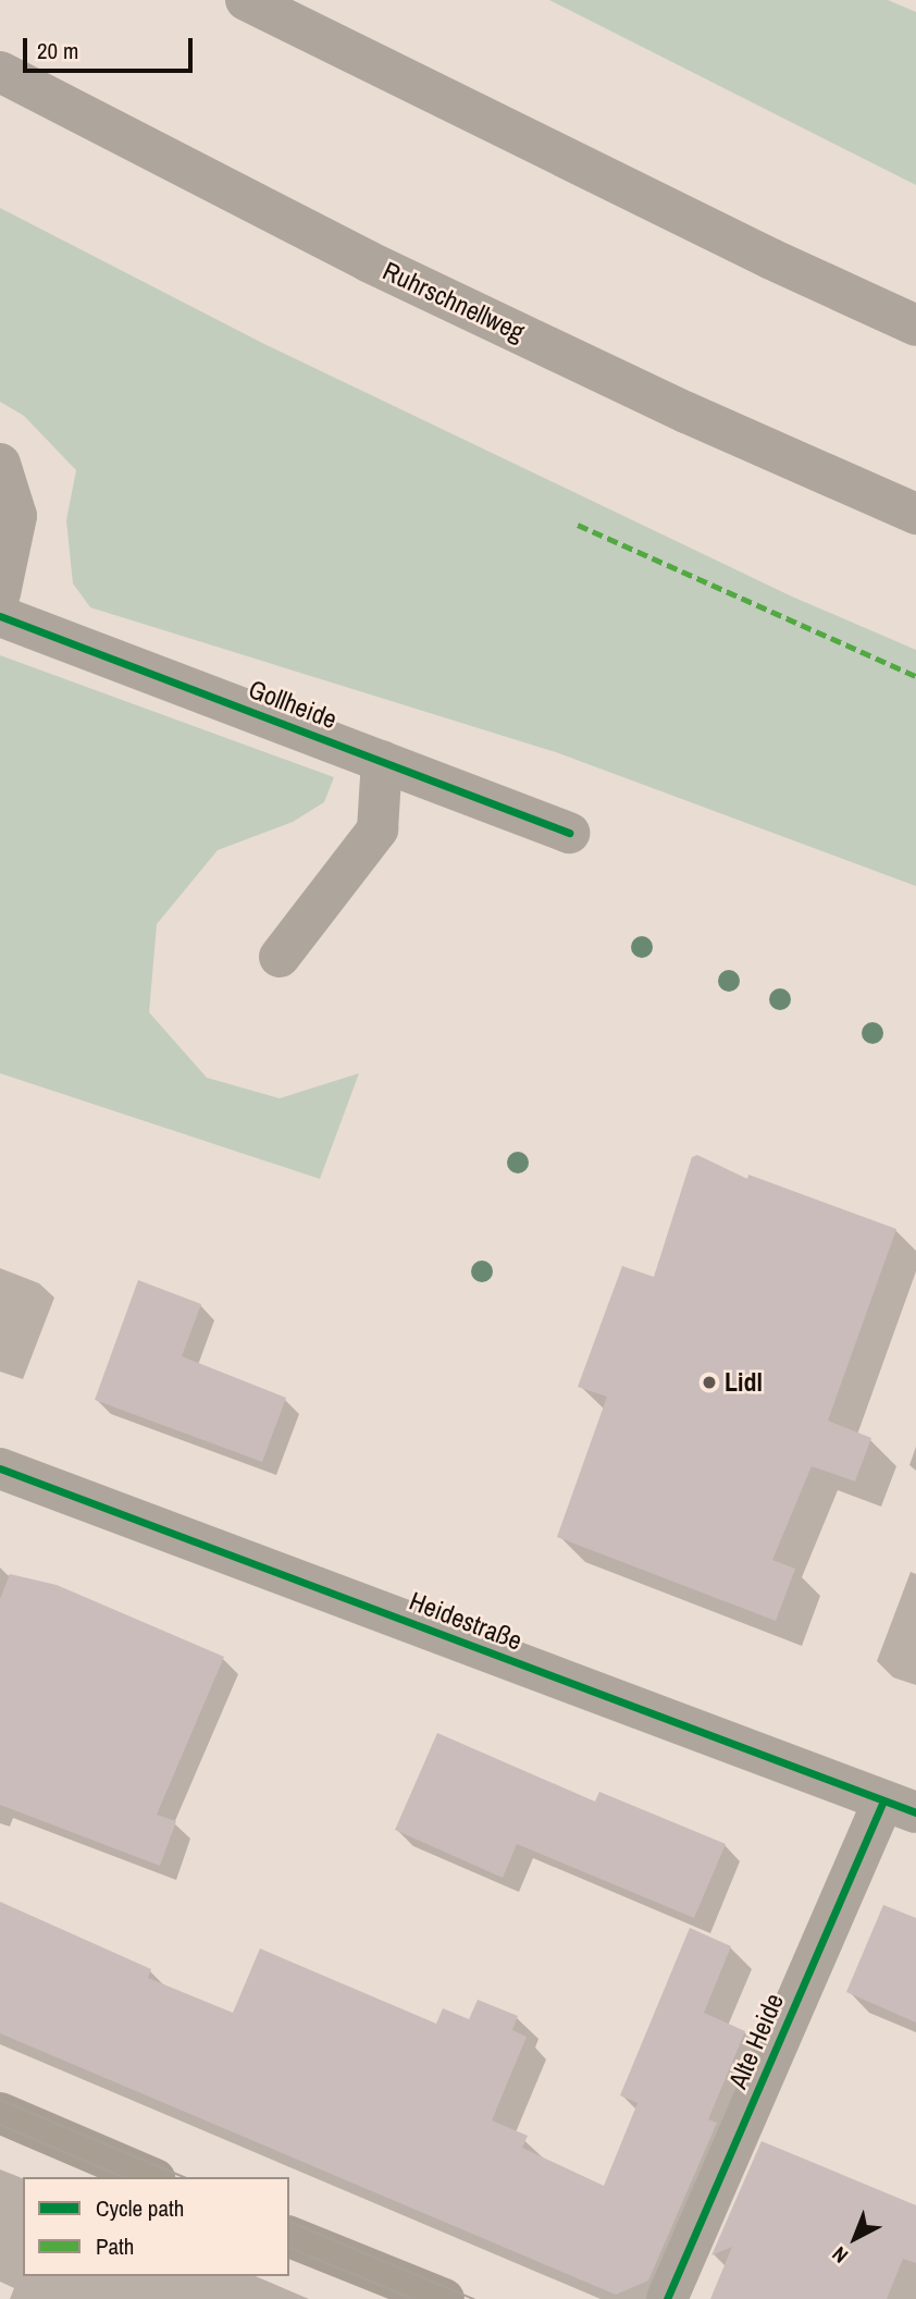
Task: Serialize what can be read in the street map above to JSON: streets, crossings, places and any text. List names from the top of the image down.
{
  "streets": {
    "highway": ["Ruhrschnellweg"],
    "street": ["Gollheide", "Heidestraße", "Alte Heide"]
  },
  "crossings": [
    ["Heidestraße", "Alte Heide"]
  ],
  "places": ["Lidl"],
  "legend": ["Cycle path", "Path"],
  "scale_bar": "20 m",
  "north": "bottom left"
}
